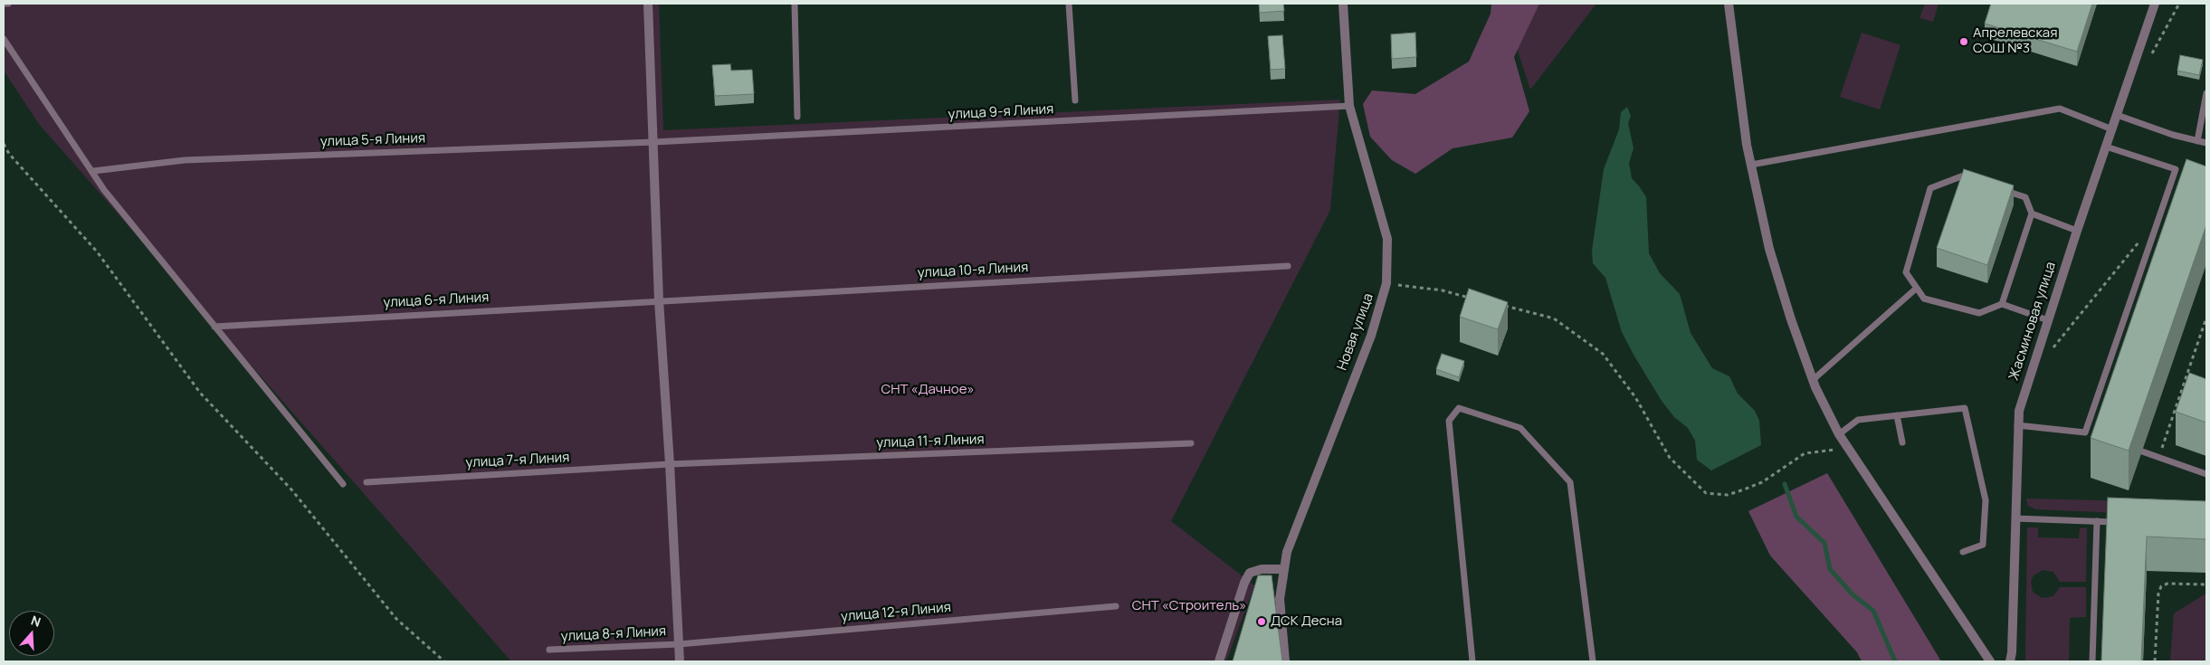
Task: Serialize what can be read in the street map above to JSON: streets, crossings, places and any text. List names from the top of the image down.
{
  "streets": {
    "street": ["Жасминовая улица", "Новая улица"],
    "lane": [
      "улица 9-я Линия",
      "улица 5-я Линия",
      "улица 10-я Линия",
      "улица 6-я Линия",
      "улица 11-я Линия",
      "улица 7-я Линия",
      "улица 12-я Линия",
      "улица 8-я Линия"
    ]
  },
  "crossings": [
    ["улица 9-я Линия", "улица 5-я Линия"],
    ["улица 9-я Линия", "Новая улица"],
    ["улица 10-я Линия", "улица 6-я Линия"],
    ["улица 11-я Линия", "улица 7-я Линия"],
    ["улица 12-я Линия", "улица 8-я Линия"]
  ],
  "parks": ["СНТ «Дачное»", "СНТ «Строитель»"],
  "places": ["Апрелевская СОШ №3", "ДСК Десна"],
  "north": "top"
}
